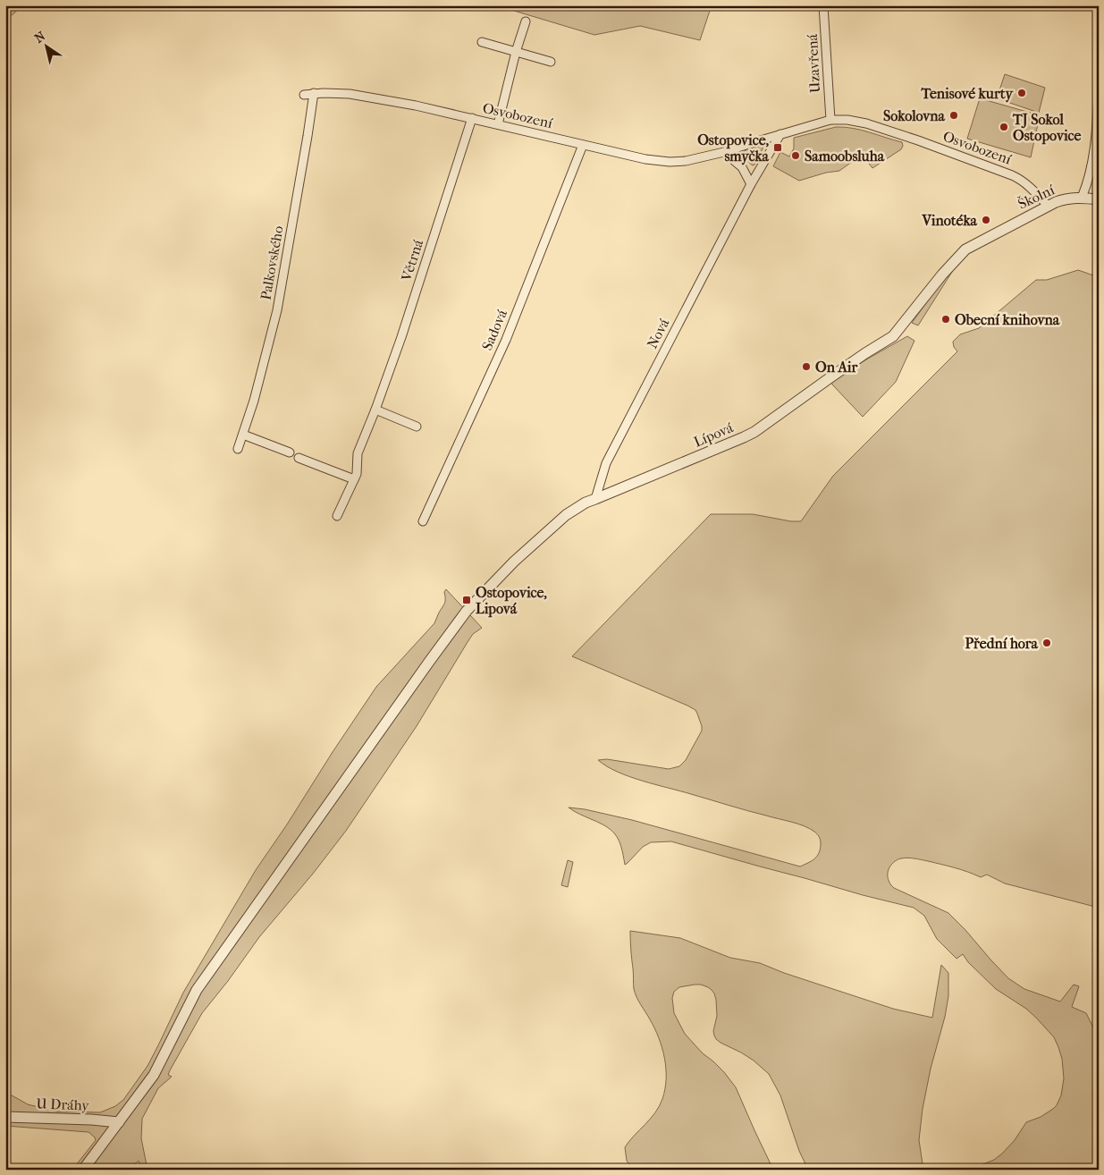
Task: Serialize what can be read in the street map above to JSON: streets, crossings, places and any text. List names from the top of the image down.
{
  "streets": {
    "street": [
      "Uzavřená",
      "Osvobození",
      "Školní",
      "Větrná",
      "Palkovského",
      "Sadová",
      "Nová",
      "Lípová",
      "U Dráhy"
    ]
  },
  "crossings": [
    ["Uzavřená", "Osvobození"],
    ["Osvobození", "Školní"],
    ["Osvobození", "Větrná"],
    ["Osvobození", "Palkovského"],
    ["Osvobození", "Sadová"],
    ["Osvobození", "Nová"],
    ["Školní", "Lípová"],
    ["Nová", "Lípová"],
    ["Lípová", "U Dráhy"]
  ],
  "places": {
    "other": [
      "Tenisové kurty",
      "Sokolovna",
      "TJ Sokol Ostopovice",
      "Samoobsluha",
      "Vinotéka",
      "Obecní knihovna",
      "On Air",
      "Přední hora"
    ],
    "transit": ["Ostopovice, smyčka", "Ostopovice, Lipová"]
  },
  "north": "top left"
}
